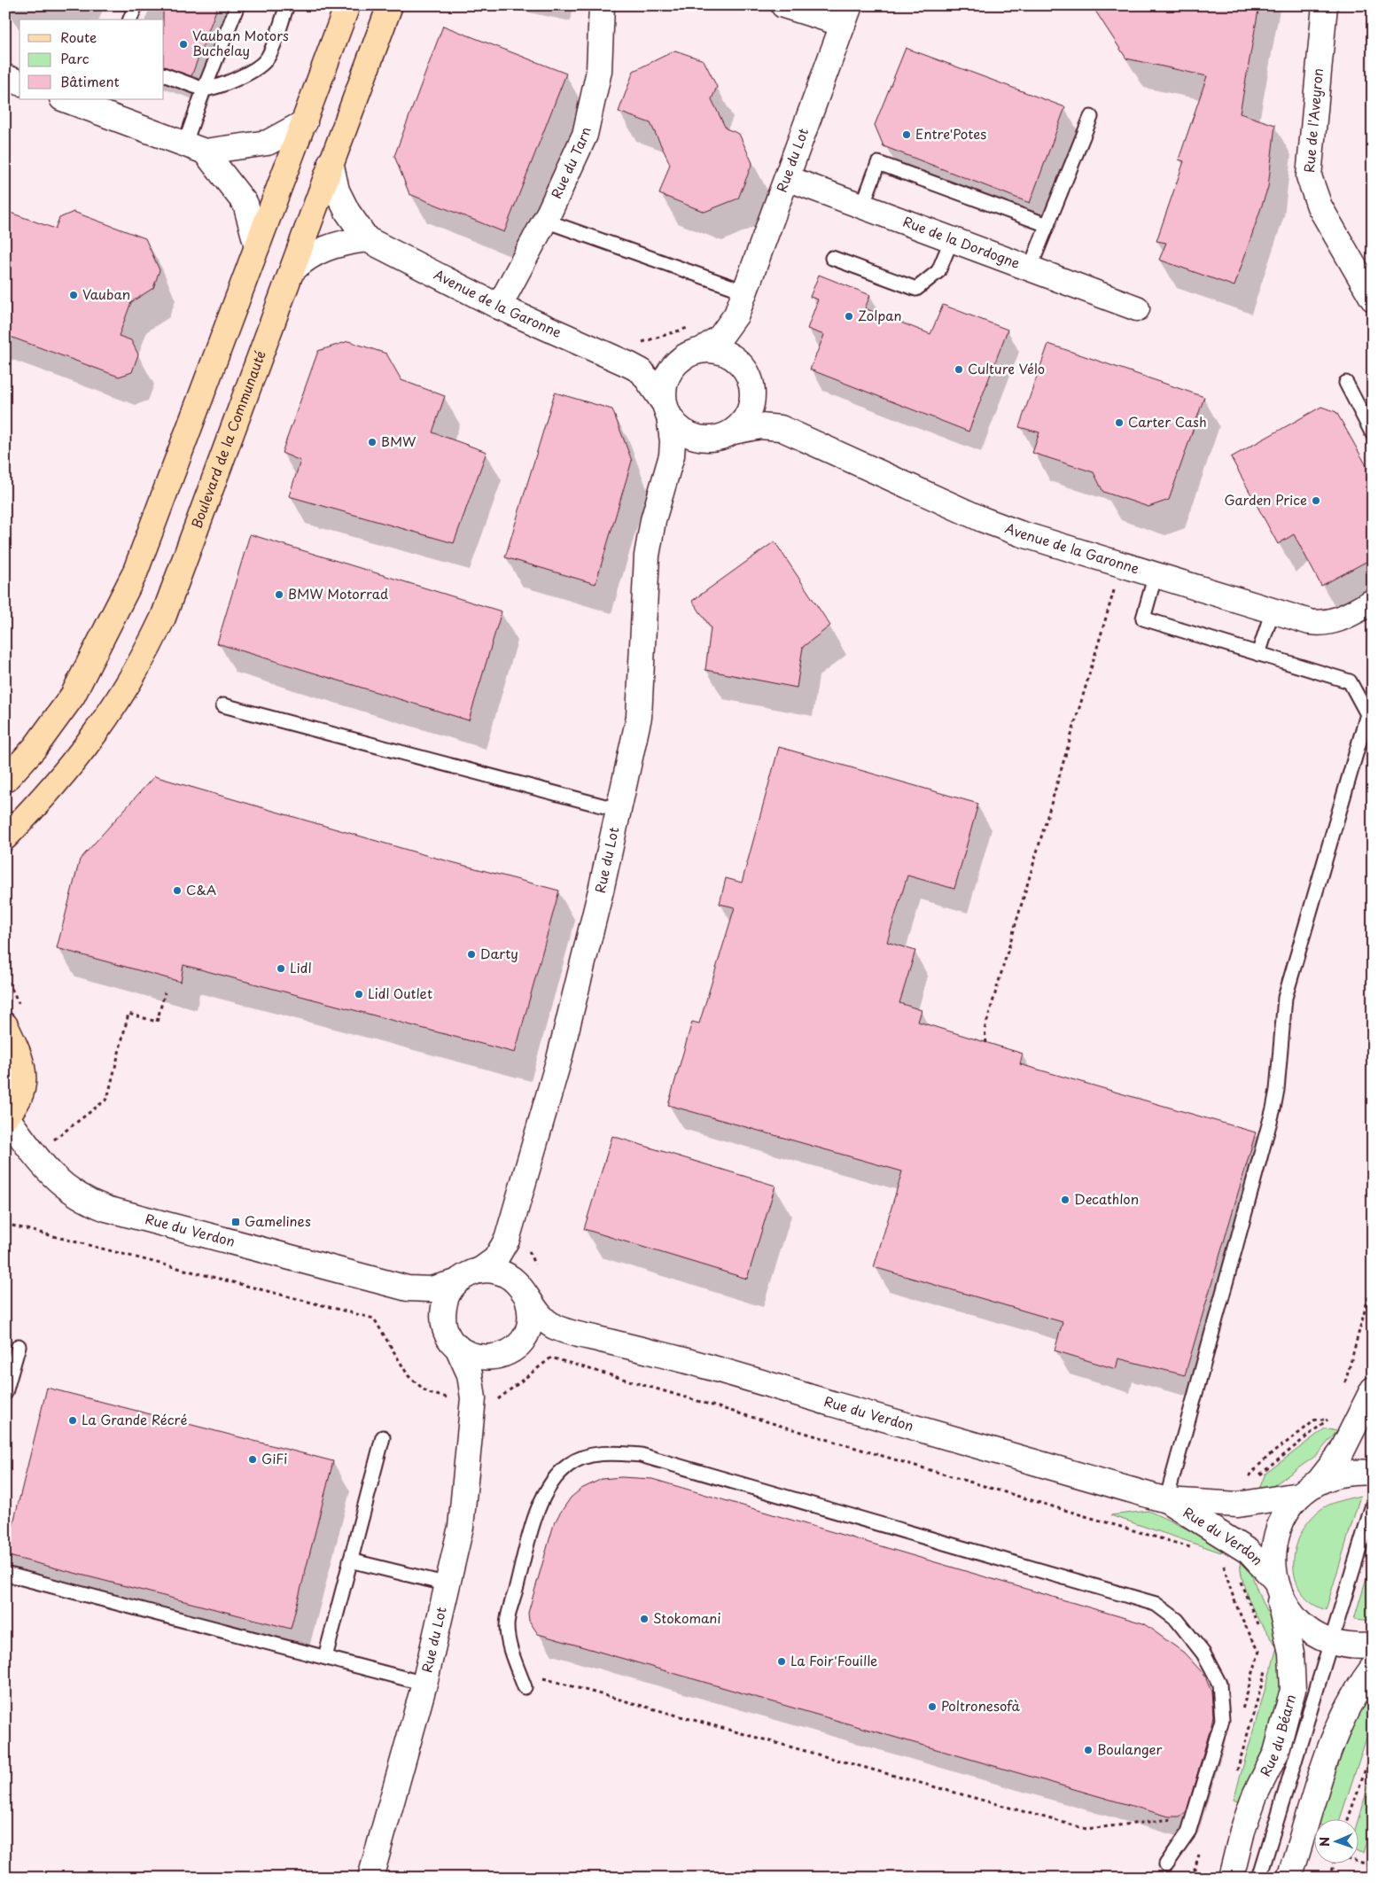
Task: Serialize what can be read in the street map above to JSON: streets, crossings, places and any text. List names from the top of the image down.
{
  "streets": {
    "main road": ["Boulevard de la Communauté"],
    "street": [
      "Rue de l'Aveyron",
      "Rue du Lot",
      "Rue du Tarn",
      "Rue de la Dordogne",
      "Avenue de la Garonne",
      "Rue du Verdon",
      "Rue du Béarn"
    ]
  },
  "crossings": [
    ["Rue du Lot", "Rue de la Dordogne"],
    ["Rue du Tarn", "Avenue de la Garonne"],
    ["Rue du Verdon", "Rue du Béarn"]
  ],
  "places": {
    "other": [
      "Vauban Motors Buchelay",
      "Entre'Potes",
      "Vauban",
      "Zolpan",
      "Culture Vélo",
      "Carter Cash",
      "BMW",
      "Garden Price",
      "BMW Motorrad",
      "C&A",
      "Darty",
      "Lidl",
      "Lidl Outlet",
      "Decathlon",
      "La Grande Récré",
      "GiFi",
      "Stokomani",
      "La Foir'Fouille",
      "Poltronesofà",
      "Boulanger"
    ],
    "transit": ["Gamelines"]
  },
  "legend": ["Route", "Parc", "Bâtiment"],
  "north": "left"
}
